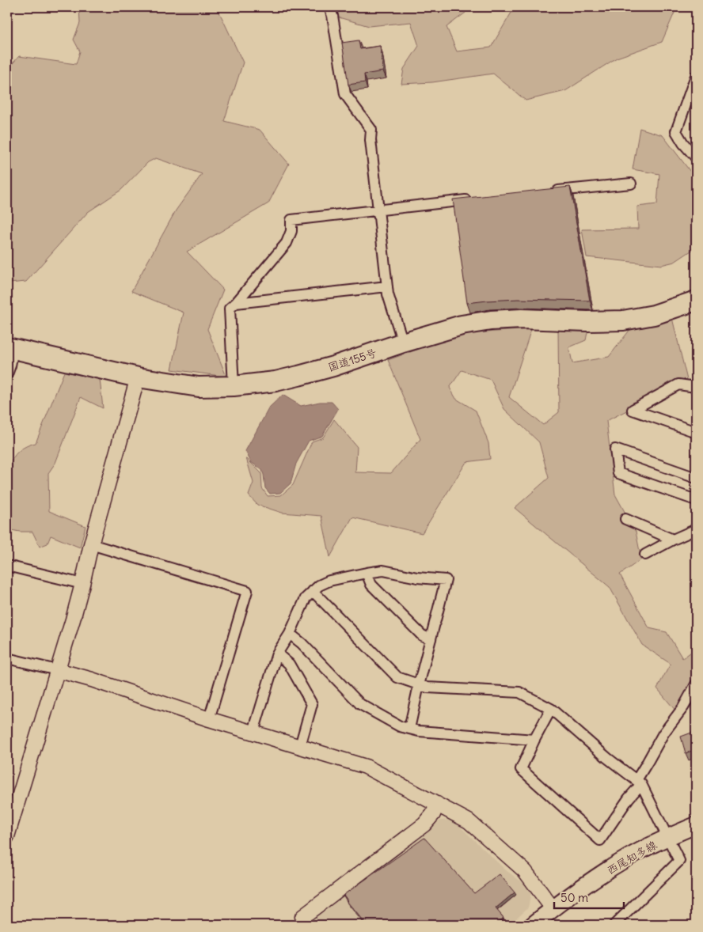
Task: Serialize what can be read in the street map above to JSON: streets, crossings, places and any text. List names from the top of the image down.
{
  "streets": {
    "highway": ["国道155号"],
    "main road": ["西尾知多線"]
  },
  "scale_bar": "50 m"
}
